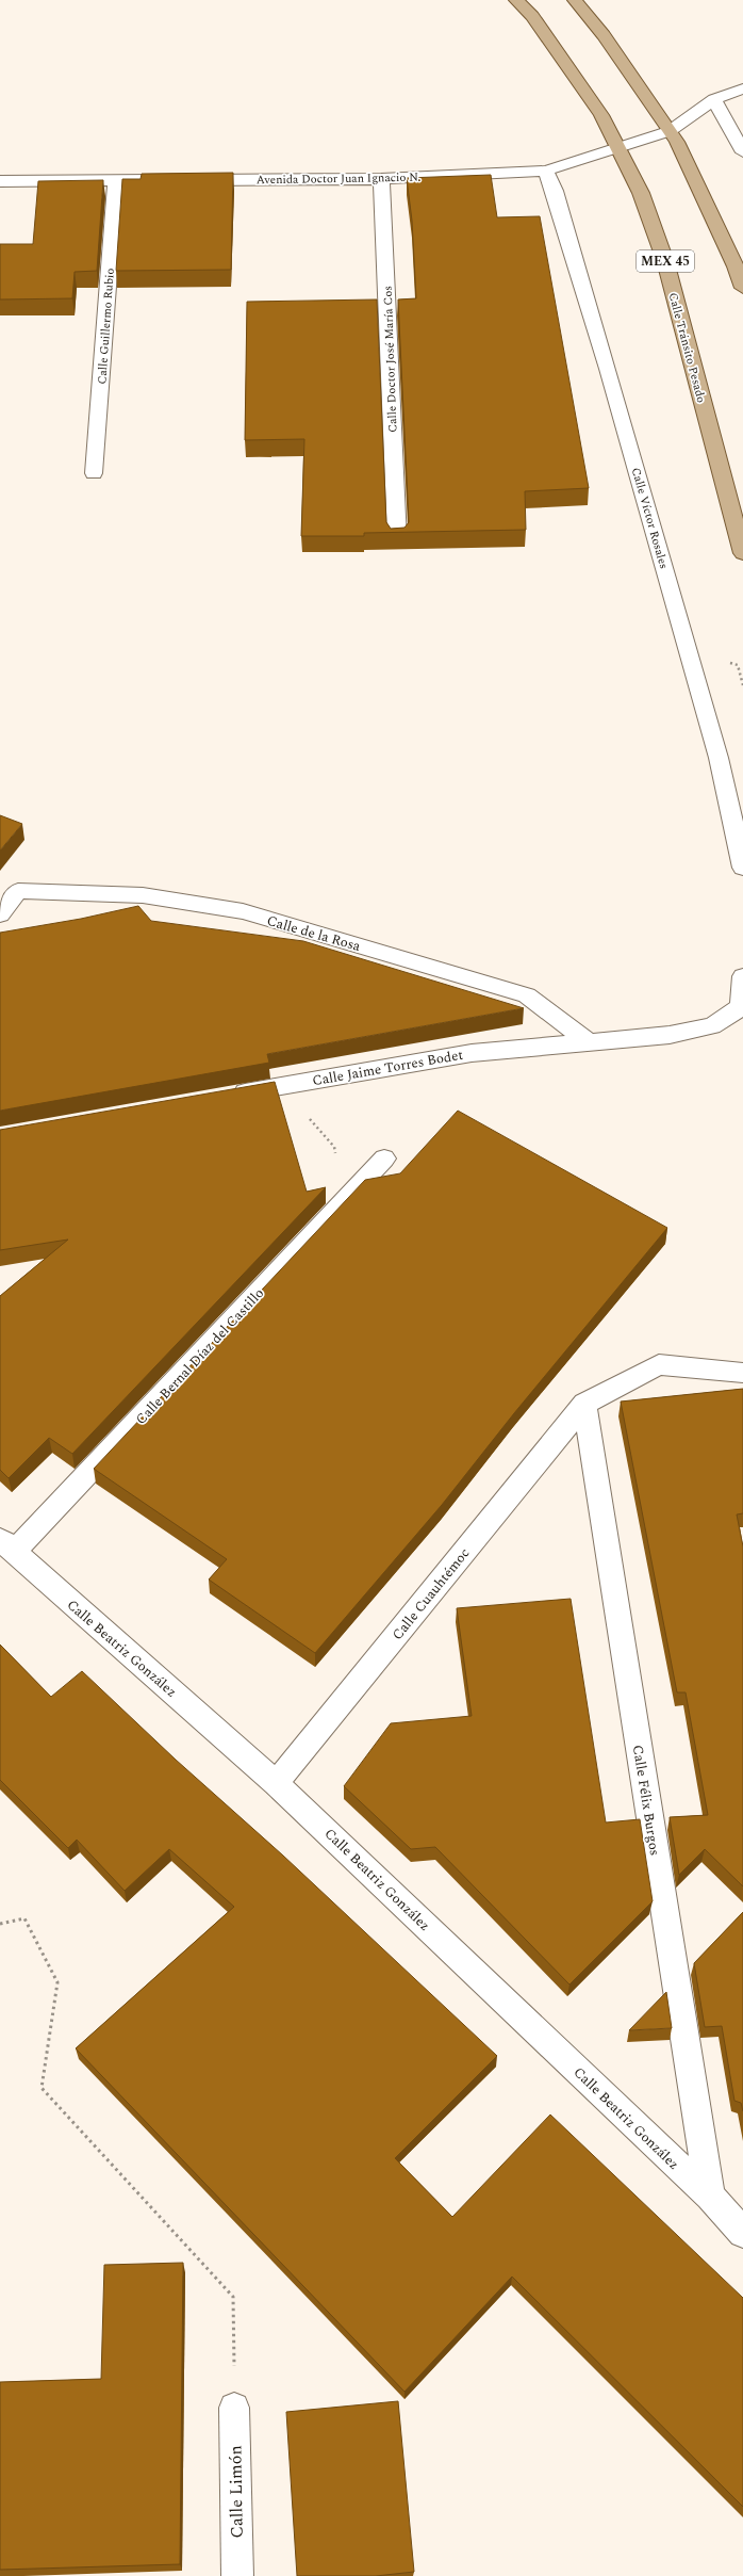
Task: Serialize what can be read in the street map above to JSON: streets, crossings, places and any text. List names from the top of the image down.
{
  "streets": {
    "main road": ["MEX 45", "Calle Tránsito Pesado"],
    "street": [
      "Avenida Doctor Juan Ignacio N.",
      "Calle Guillermo Rubio",
      "Calle Doctor José María Cos",
      "Calle Víctor Rosales",
      "Calle de la Rosa",
      "Calle Jaime Torres Bodet",
      "Calle Bernal Díaz del Castillo",
      "Calle Cuauhtémoc",
      "Calle Beatriz González",
      "Calle Félix Burgos",
      "Calle Limón"
    ]
  },
  "crossings": [
    ["Avenida Doctor Juan Ignacio N.", "Calle Guillermo Rubio"],
    ["Avenida Doctor Juan Ignacio N.", "Calle Tránsito Pesado"],
    ["Avenida Doctor Juan Ignacio N.", "Calle Doctor José María Cos"],
    ["Avenida Doctor Juan Ignacio N.", "Calle Víctor Rosales"],
    ["Calle de la Rosa", "Calle Jaime Torres Bodet"],
    ["Calle Bernal Díaz del Castillo", "Calle Beatriz González"],
    ["Calle Cuauhtémoc", "Calle Beatriz González"],
    ["Calle Cuauhtémoc", "Calle Félix Burgos"],
    ["Calle Beatriz González", "Calle Félix Burgos"]
  ]
}
